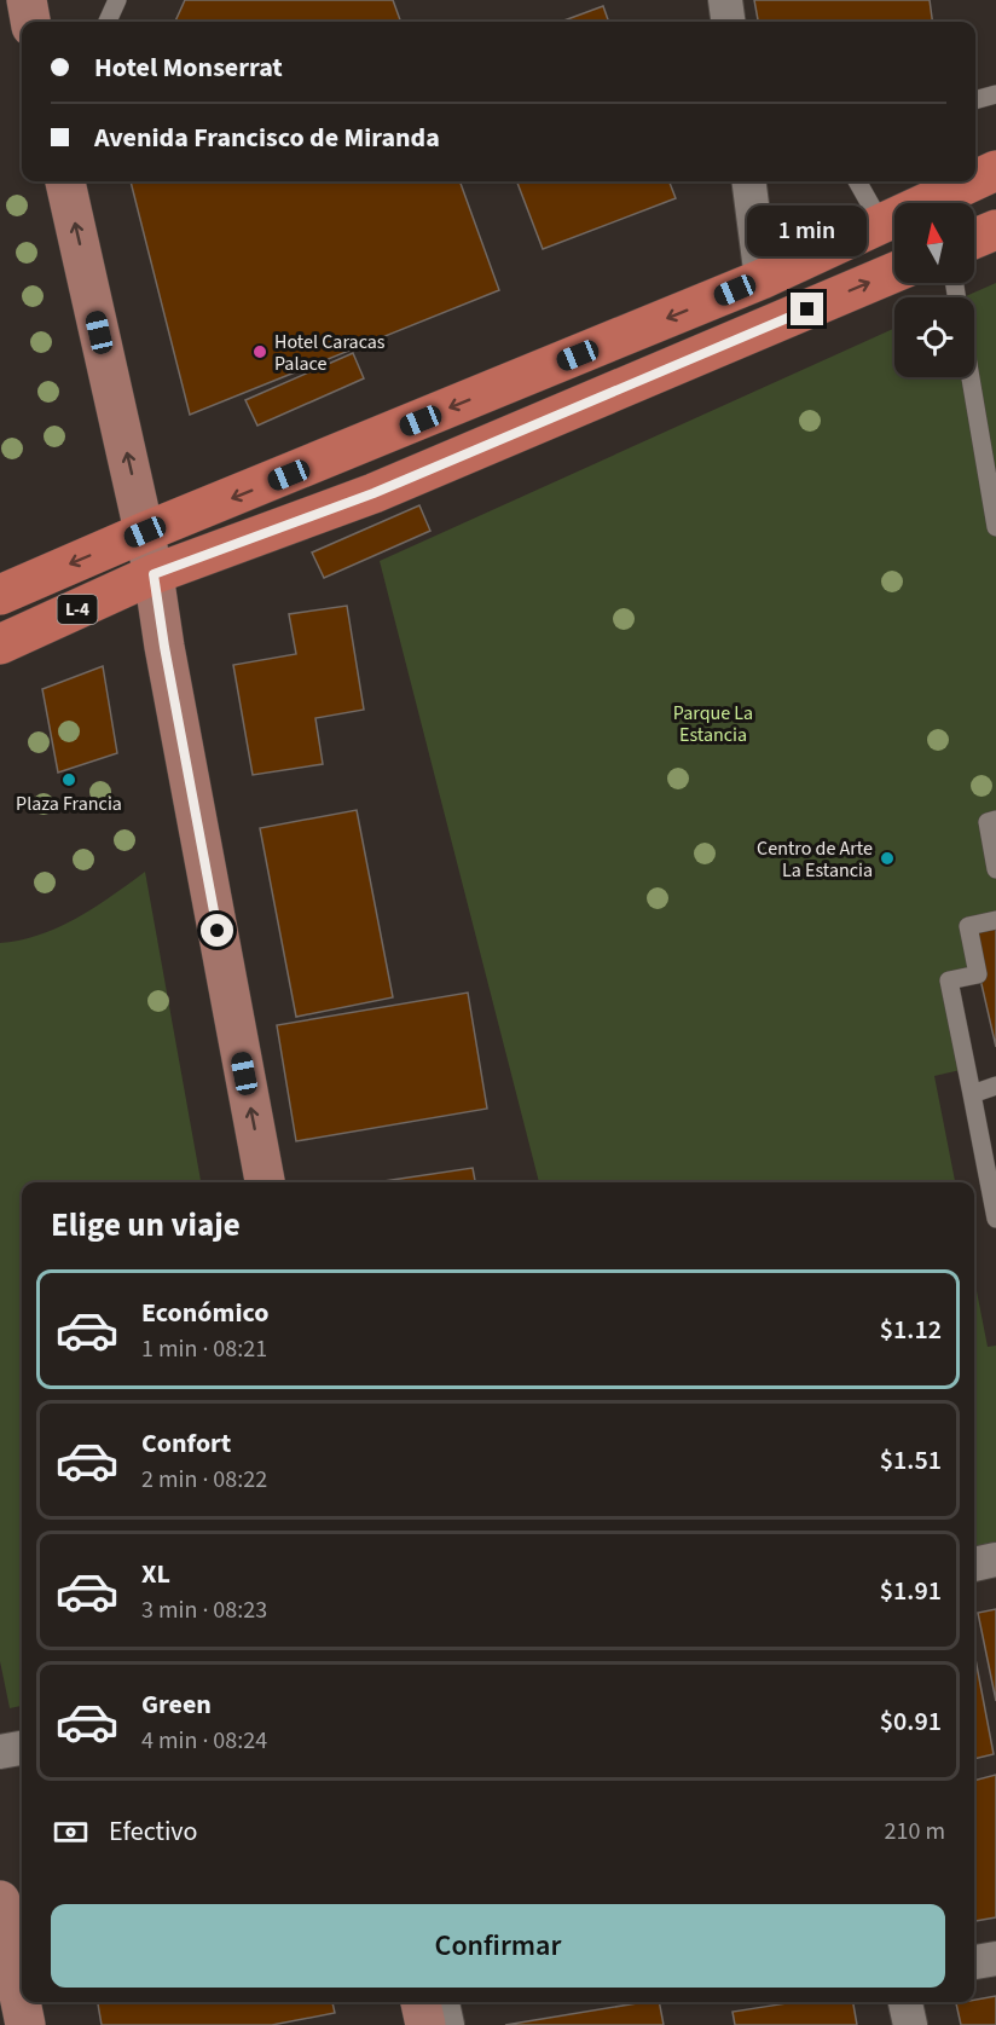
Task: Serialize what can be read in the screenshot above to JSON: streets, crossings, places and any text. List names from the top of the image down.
{
  "streets": {
    "main road": ["L-4"]
  },
  "parks": ["Parque La Estancia"],
  "places": ["Hotel Caracas Palace", "Plaza Francia", "Centro de Arte La Estancia"],
  "north": "top",
  "page": {
    "banner": ["Hotel Monserrat", "Avenida Francisco de Miranda"],
    "bubble": "1 min",
    "heading": "Elige un viaje",
    "list": [
      {
        "name": "Económico",
        "note": "1 min · 08:21",
        "value": "$1.12"
      },
      {
        "name": "Confort",
        "note": "2 min · 08:22",
        "value": "$1.51"
      },
      {
        "name": "XL",
        "note": "3 min · 08:23",
        "value": "$1.91"
      },
      {
        "name": "Green",
        "note": "4 min · 08:24",
        "value": "$0.91"
      }
    ],
    "pay": ["Efectivo", "210 m"],
    "buttons": "Confirmar"
  }
}
